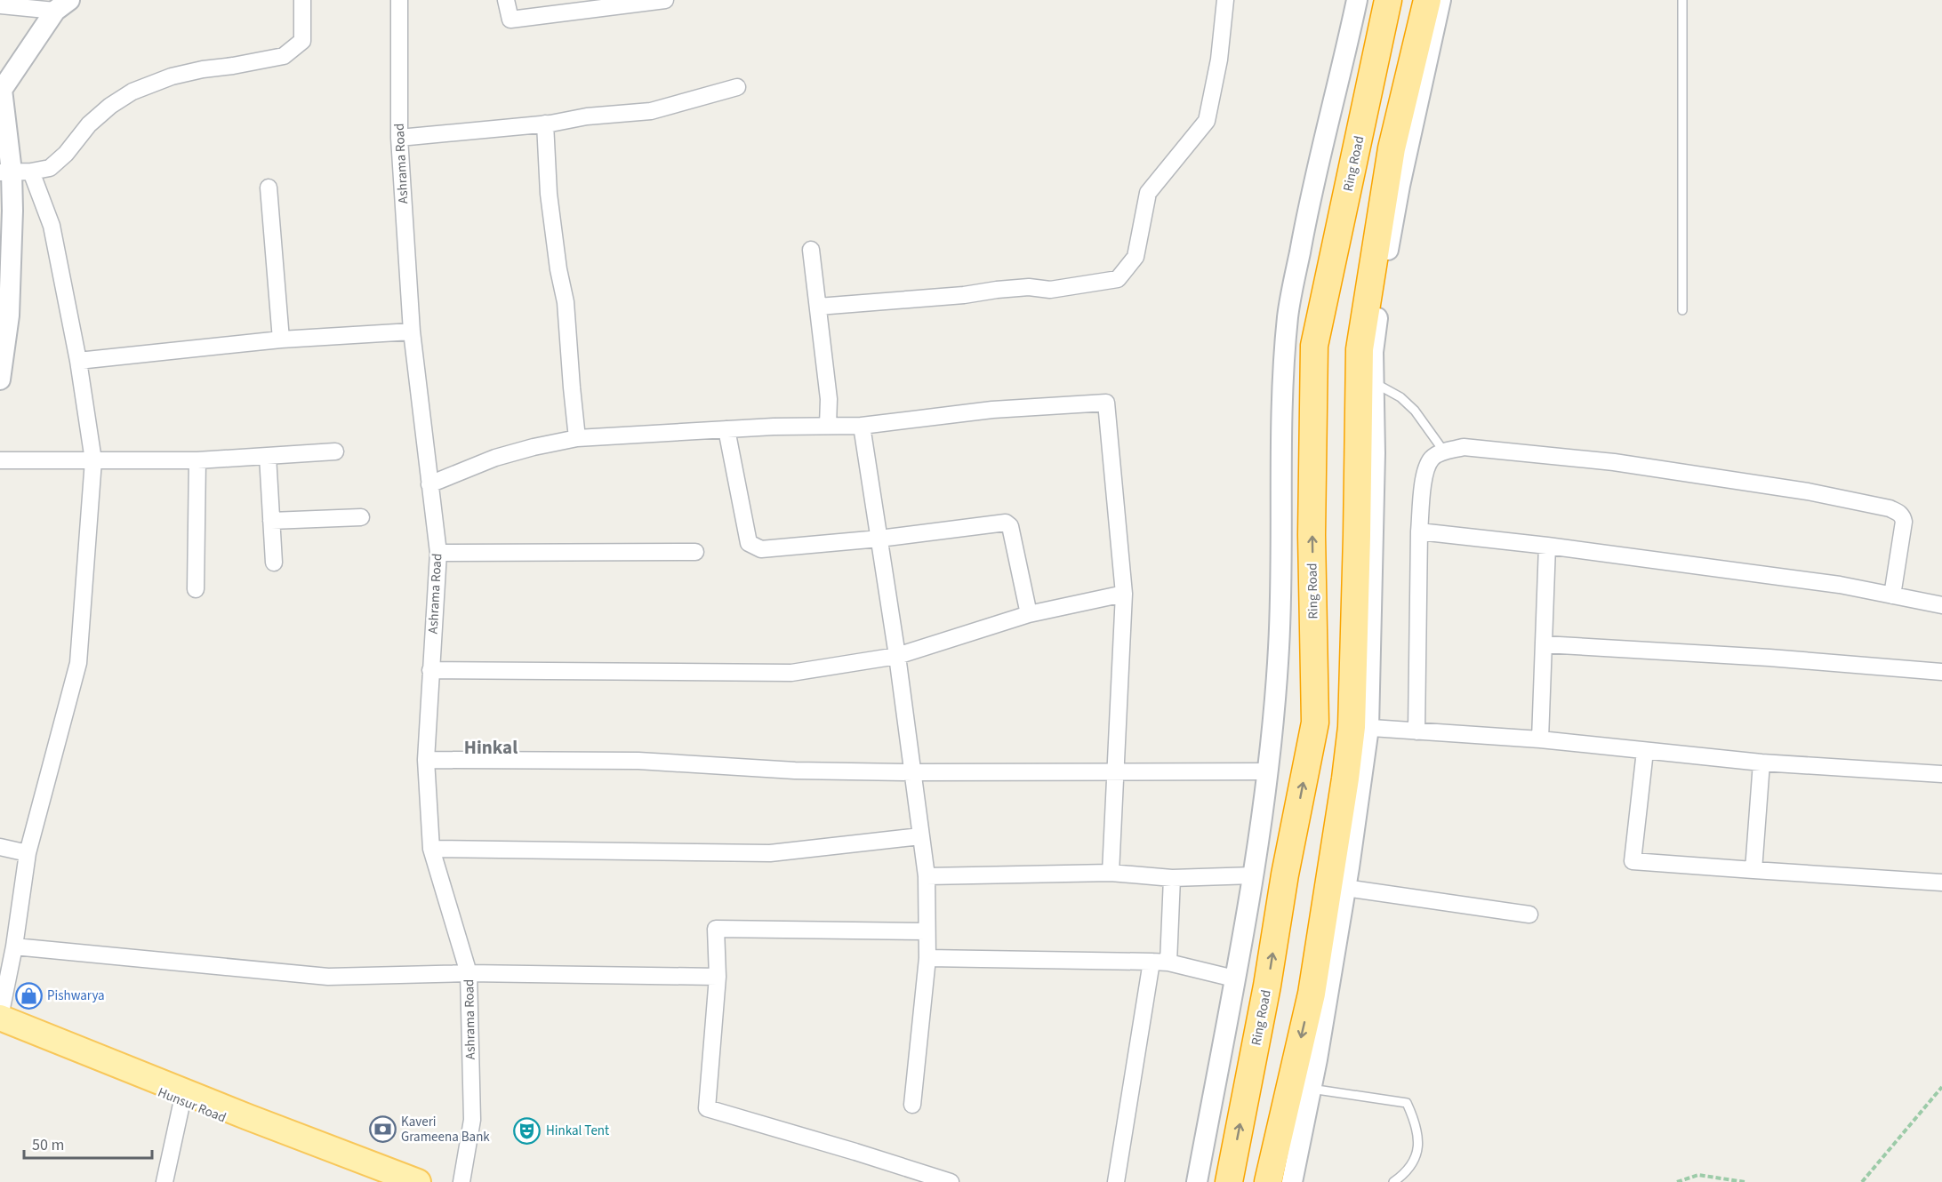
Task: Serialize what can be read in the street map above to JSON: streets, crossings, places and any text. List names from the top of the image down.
{
  "streets": {
    "highway": ["Ring Road"],
    "main road": ["Hunsur Road"],
    "street": ["Ashrama Road"]
  },
  "districts": ["Hinkal"],
  "places": {
    "shop": ["Pishwarya"],
    "bank": ["Kaveri Grameena Bank"],
    "theatre": ["Hinkal Tent"]
  },
  "scale_bar": "50 m"
}
